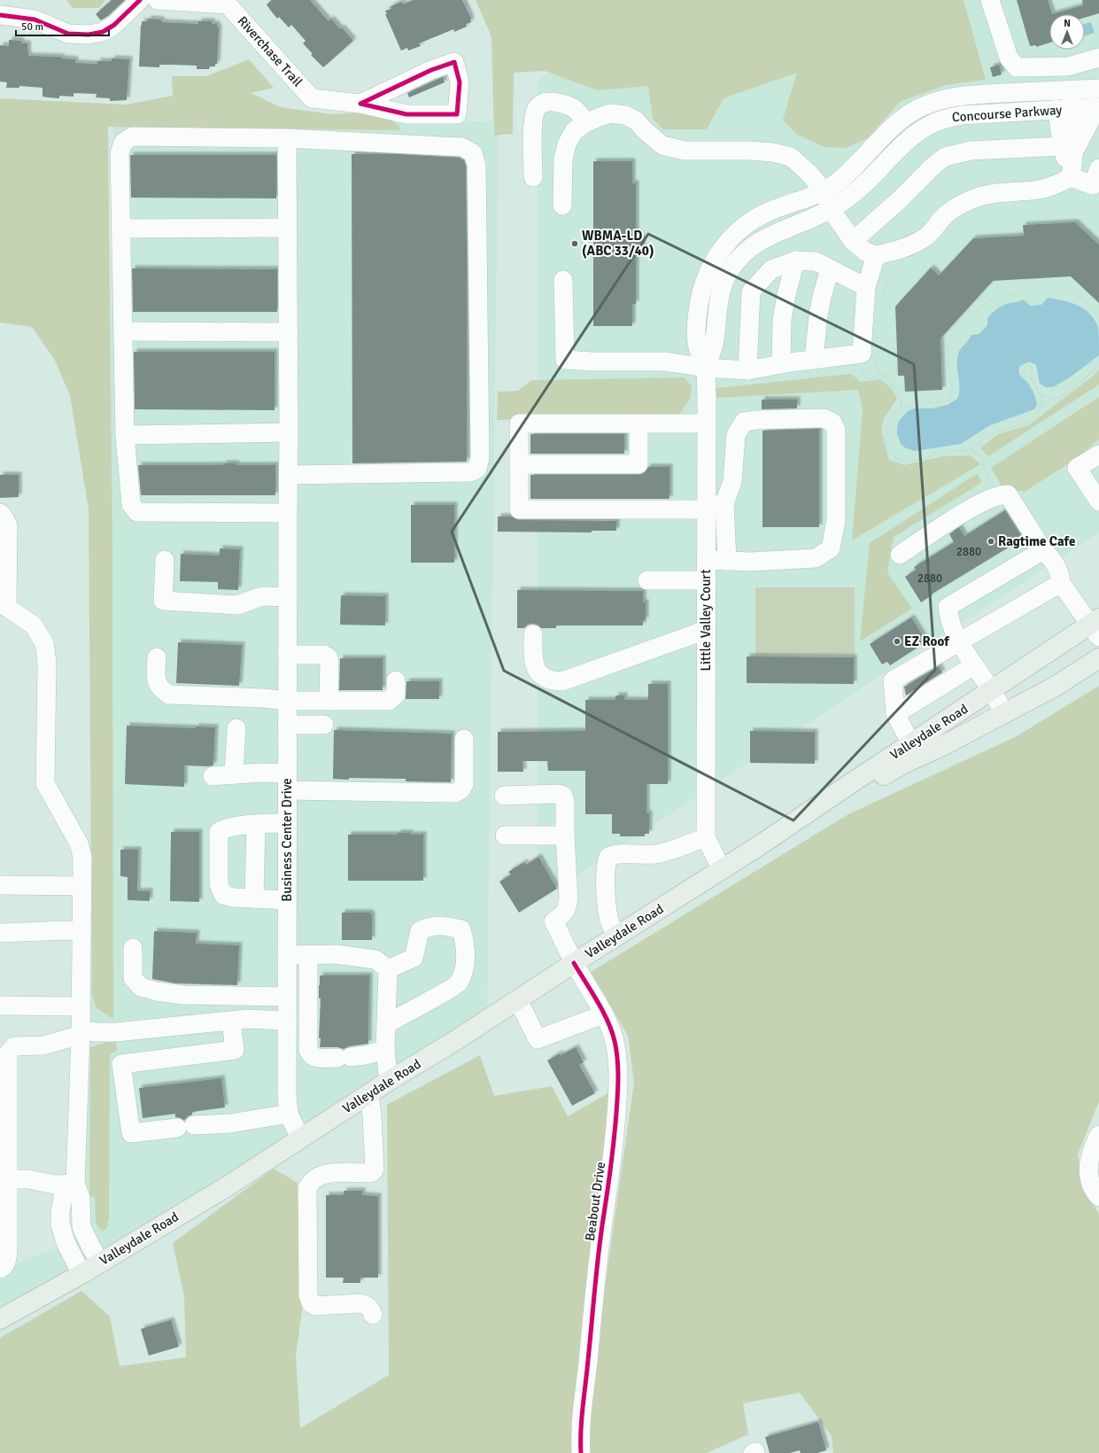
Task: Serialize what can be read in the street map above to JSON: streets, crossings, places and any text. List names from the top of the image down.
{
  "streets": {
    "main road": ["Valleydale Road"],
    "street": [
      "Riverchase Trail",
      "Concourse Parkway",
      "Little Valley Court",
      "Business Center Drive",
      "Beabout Drive"
    ]
  },
  "crossings": [
    ["Concourse Parkway", "Little Valley Court"],
    ["Little Valley Court", "Valleydale Road"],
    ["Valleydale Road", "Business Center Drive"],
    ["Valleydale Road", "Beabout Drive"]
  ],
  "places": ["WBMA-LD (ABC 33/40)", "Ragtime Cafe", "EZ Roof"],
  "house_numbers": ["2880", "2880"],
  "scale_bar": "50 m",
  "north": "top"
}
